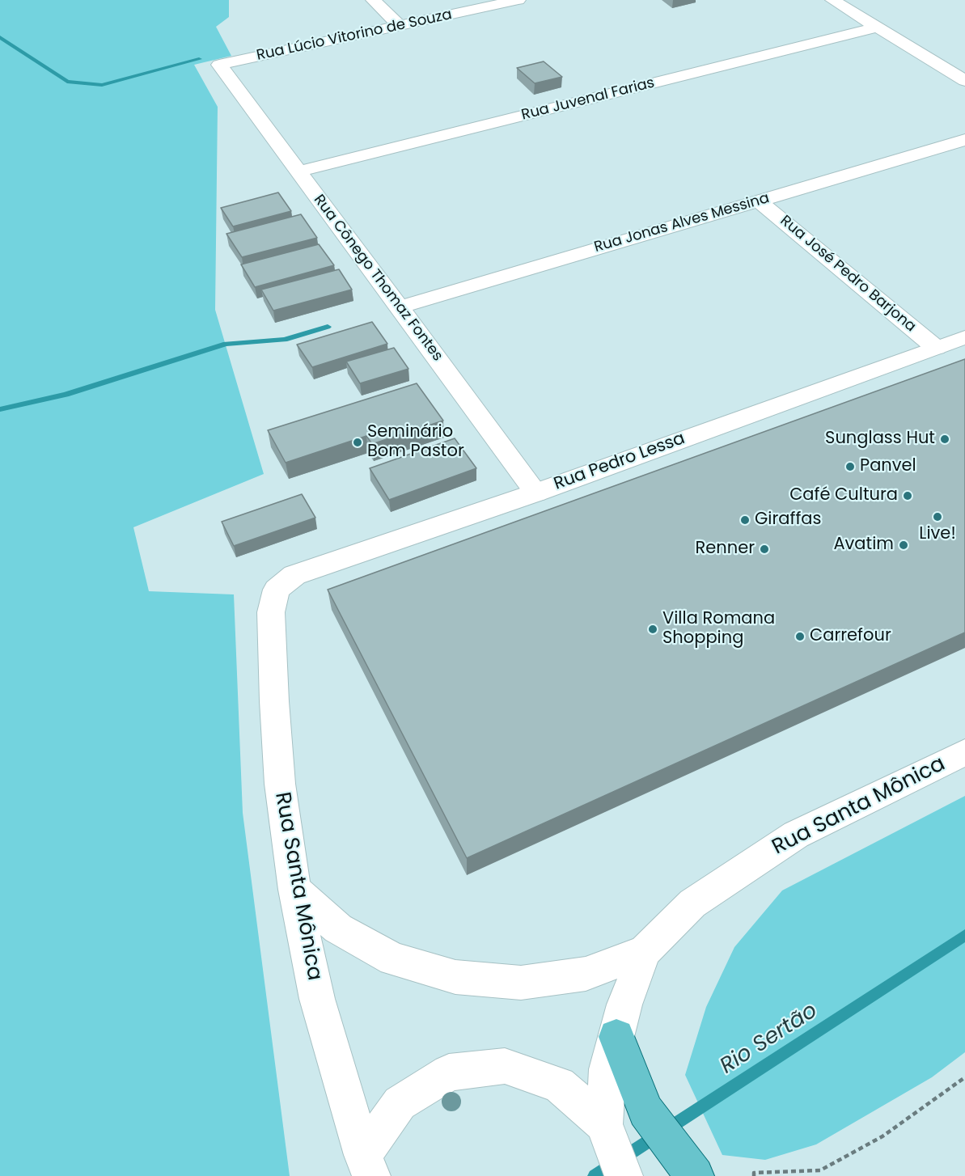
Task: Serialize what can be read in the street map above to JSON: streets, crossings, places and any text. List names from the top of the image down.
{
  "streets": {
    "street": [
      "Rua Lúcio Vitorino de Souza",
      "Rua Juvenal Farias",
      "Rua Jonas Alves Messina",
      "Rua José Pedro Barjona",
      "Rua Cônego Thomaz Fontes",
      "Rua Pedro Lessa",
      "Rua Santa Mônica"
    ]
  },
  "crossings": [
    ["Rua Lúcio Vitorino de Souza", "Rua Cônego Thomaz Fontes"],
    ["Rua Juvenal Farias", "Rua Cônego Thomaz Fontes"],
    ["Rua Jonas Alves Messina", "Rua José Pedro Barjona"],
    ["Rua Jonas Alves Messina", "Rua Cônego Thomaz Fontes"],
    ["Rua José Pedro Barjona", "Rua Pedro Lessa"],
    ["Rua Cônego Thomaz Fontes", "Rua Pedro Lessa"],
    ["Rua Pedro Lessa", "Rua Santa Mônica"]
  ],
  "water": ["Rio Sertão"],
  "places": [
    "Sunglass Hut",
    "Seminário Bom Pastor",
    "Panvel",
    "Café Cultura",
    "Live!",
    "Giraffas",
    "Avatim",
    "Renner",
    "Villa Romana Shopping",
    "Carrefour"
  ]
}
